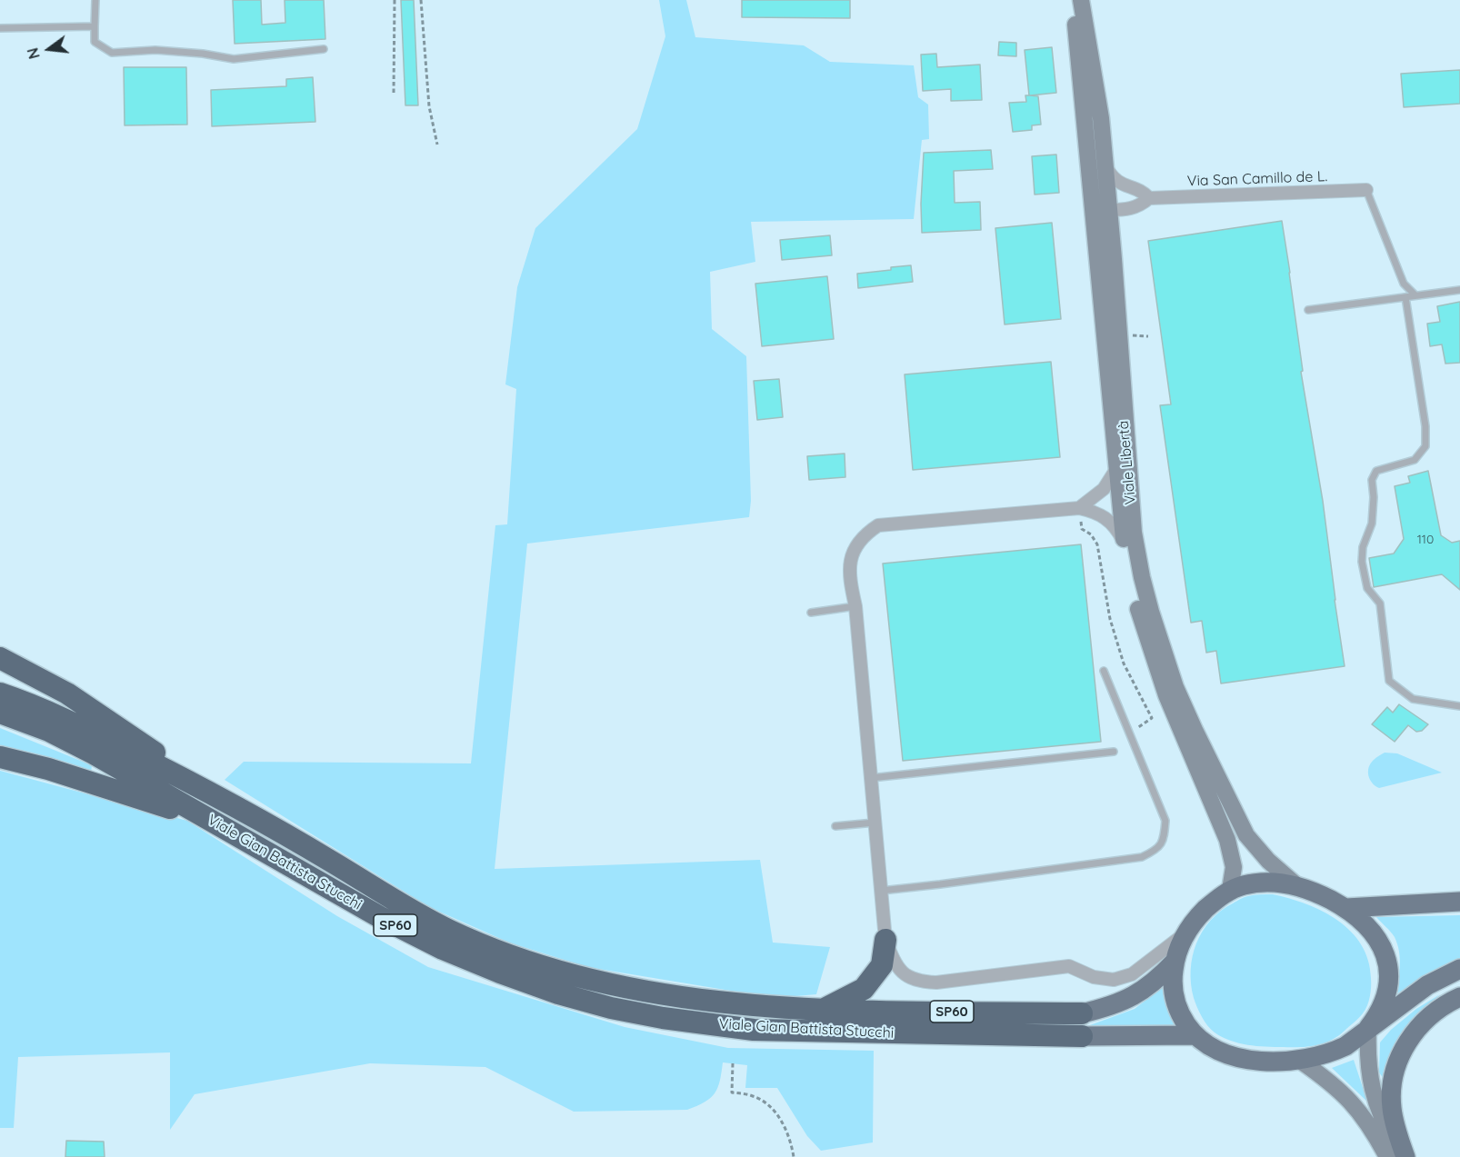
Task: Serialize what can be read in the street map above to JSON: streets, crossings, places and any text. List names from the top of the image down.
{
  "streets": {
    "highway": ["Viale Gian Battista Stucchi", "SP60"],
    "main road": ["Viale Libertà"],
    "street": ["Via San Camillo de L."]
  },
  "crossings": [
    ["Viale Libertà", "Viale Gian Battista Stucchi"]
  ],
  "house_numbers": ["110"],
  "north": "left"
}
